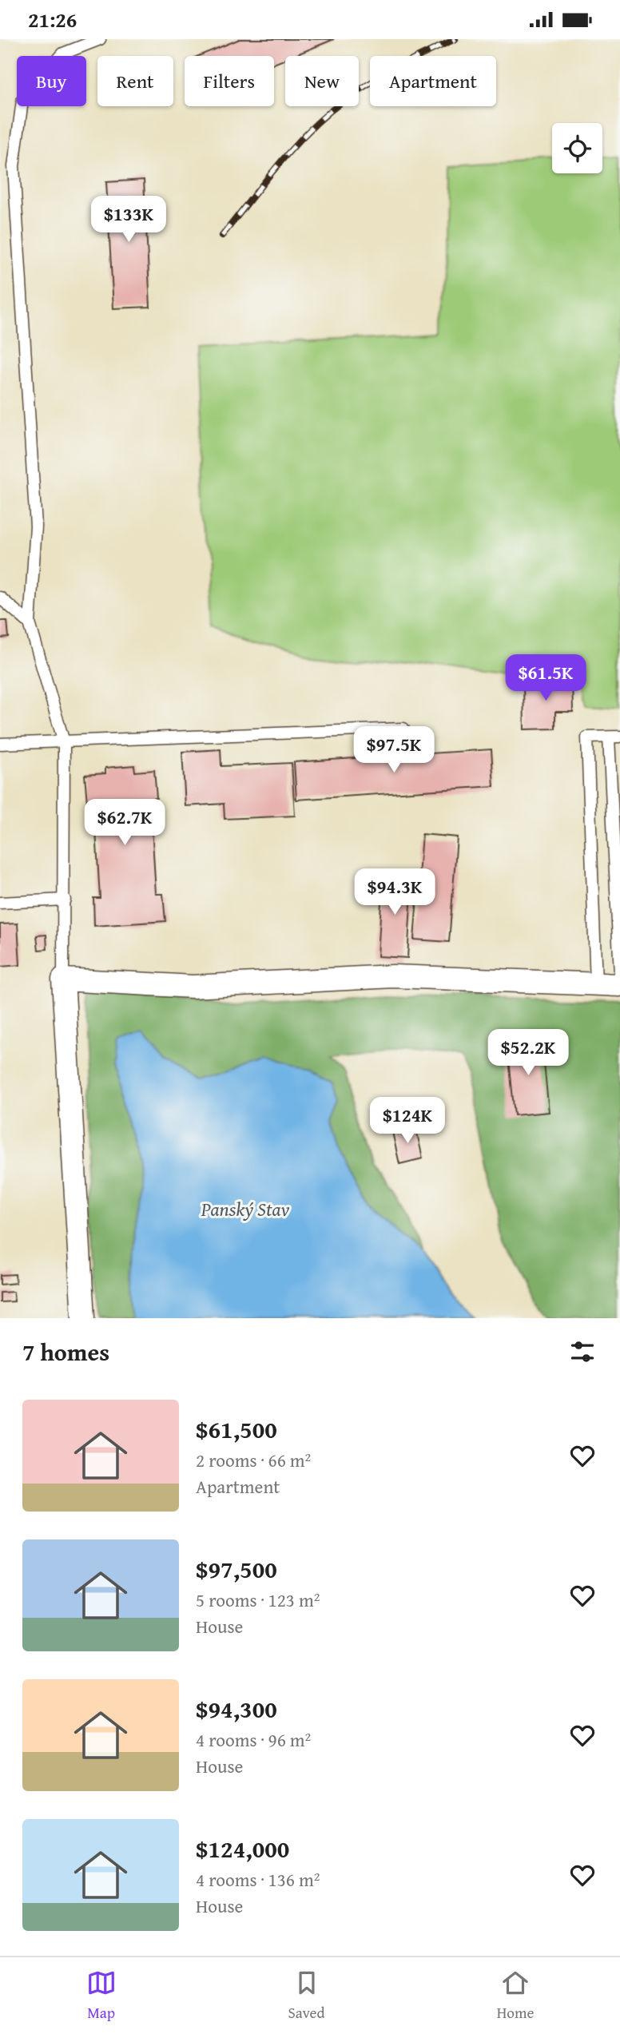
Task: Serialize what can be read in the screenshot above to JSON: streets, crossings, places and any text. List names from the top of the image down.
{
  "water": ["Panský Stav"],
  "page": {
    "status": "21:26",
    "chip": [
      "Buy",
      "Rent",
      "Filters",
      "New",
      "Apartment"
    ],
    "price": [
      "$133K",
      "$61.5K",
      "$97.5K",
      "$62.7K",
      "$94.3K",
      "$52.2K",
      "$124K"
    ],
    "heading": "7 homes",
    "list": [
      {
        "name": "$61,500",
        "note": "2 rooms · 66 m² · Apartment"
      },
      {
        "name": "$97,500",
        "note": "5 rooms · 123 m² · House"
      },
      {
        "name": "$94,300",
        "note": "4 rooms · 96 m² · House"
      },
      {
        "name": "$124,000",
        "note": "4 rooms · 136 m² · House"
      }
    ],
    "tabs": ["Map", "Saved", "Home"]
  }
}
